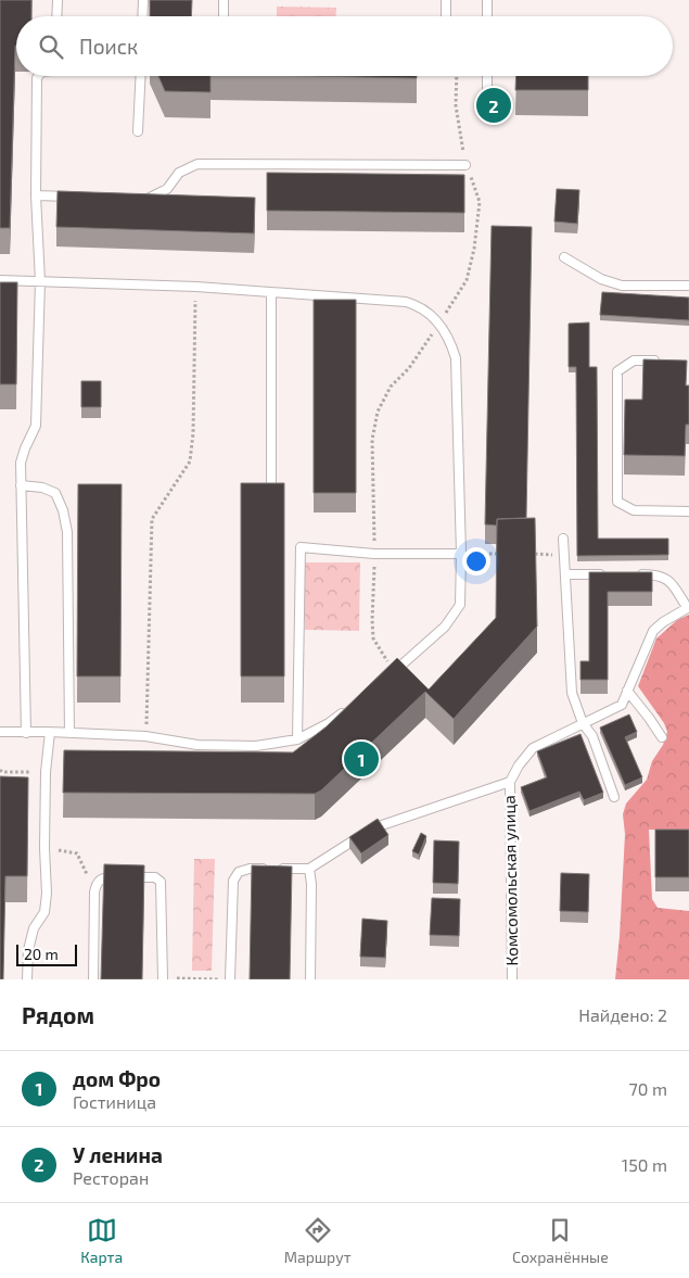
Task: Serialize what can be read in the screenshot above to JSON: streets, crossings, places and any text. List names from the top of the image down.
{
  "streets": {
    "lane": ["Комсомольская улица"]
  },
  "scale_bar": "20 m",
  "page": {
    "search": "Поиск",
    "pins": ["2", "1"],
    "scale": "20 m",
    "heading": ["Рядом", "Найдено: 2"],
    "list": [
      {
        "mark": "1",
        "name": "дом Фро",
        "note": "Гостиница",
        "value": "70 m"
      },
      {
        "mark": "2",
        "name": "У ленина",
        "note": "Ресторан",
        "value": "150 m"
      }
    ],
    "nav": ["Карта", "Маршрут", "Сохранённые"]
  }
}
